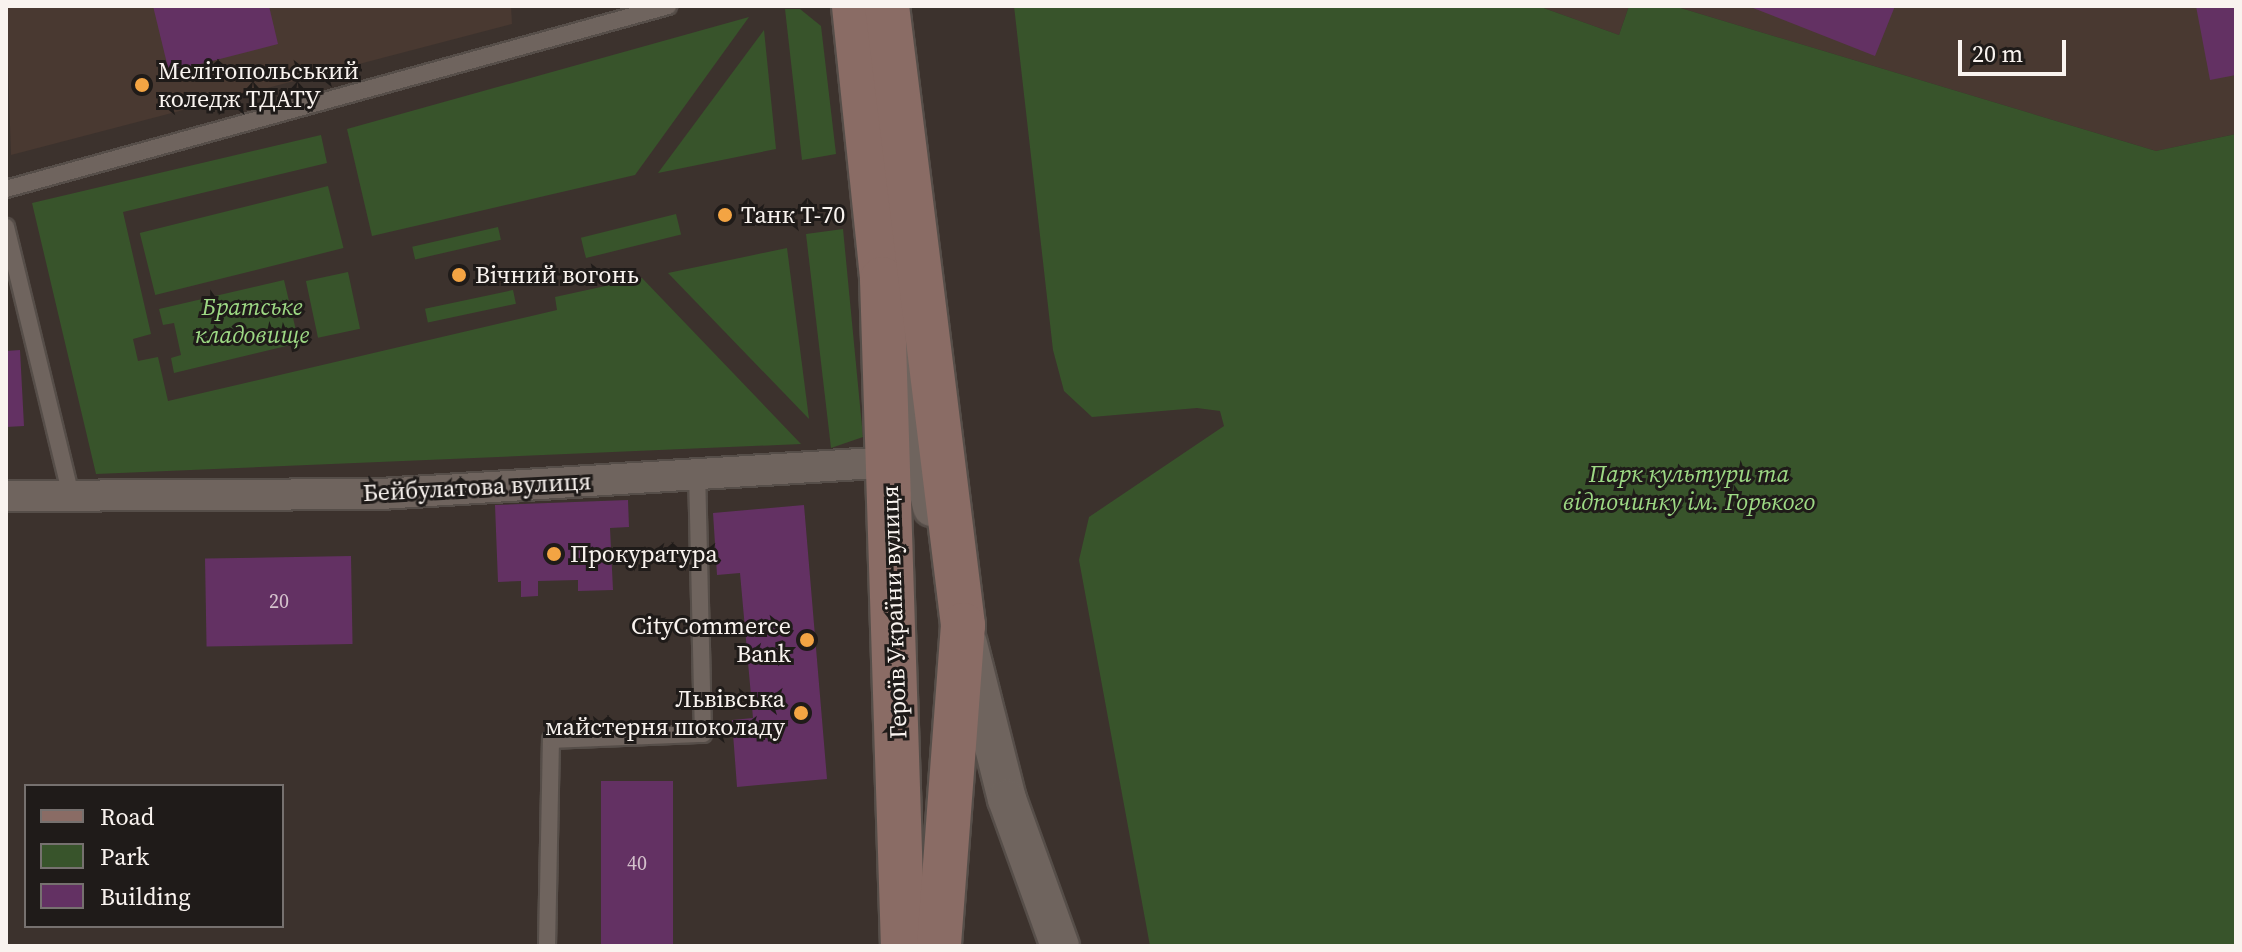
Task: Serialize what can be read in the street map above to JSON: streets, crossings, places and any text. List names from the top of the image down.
{
  "streets": {
    "main road": ["Героїв України вулиця"],
    "street": ["Бейбулатова вулиця"]
  },
  "crossings": [
    ["Бейбулатова вулиця", "Героїв України вулиця"]
  ],
  "parks": ["Братське кладовище", "Парк культури та відпочинку ім. Горького"],
  "places": [
    "Мелітопольський коледж ТДАТУ",
    "Танк Т-70",
    "Вічний вогонь",
    "Прокуратура",
    "CityCommerce Bank",
    "Львівська майстерня шоколаду"
  ],
  "house_numbers": ["20", "40"],
  "legend": ["Road", "Park", "Building"],
  "scale_bar": "20 m"
}
